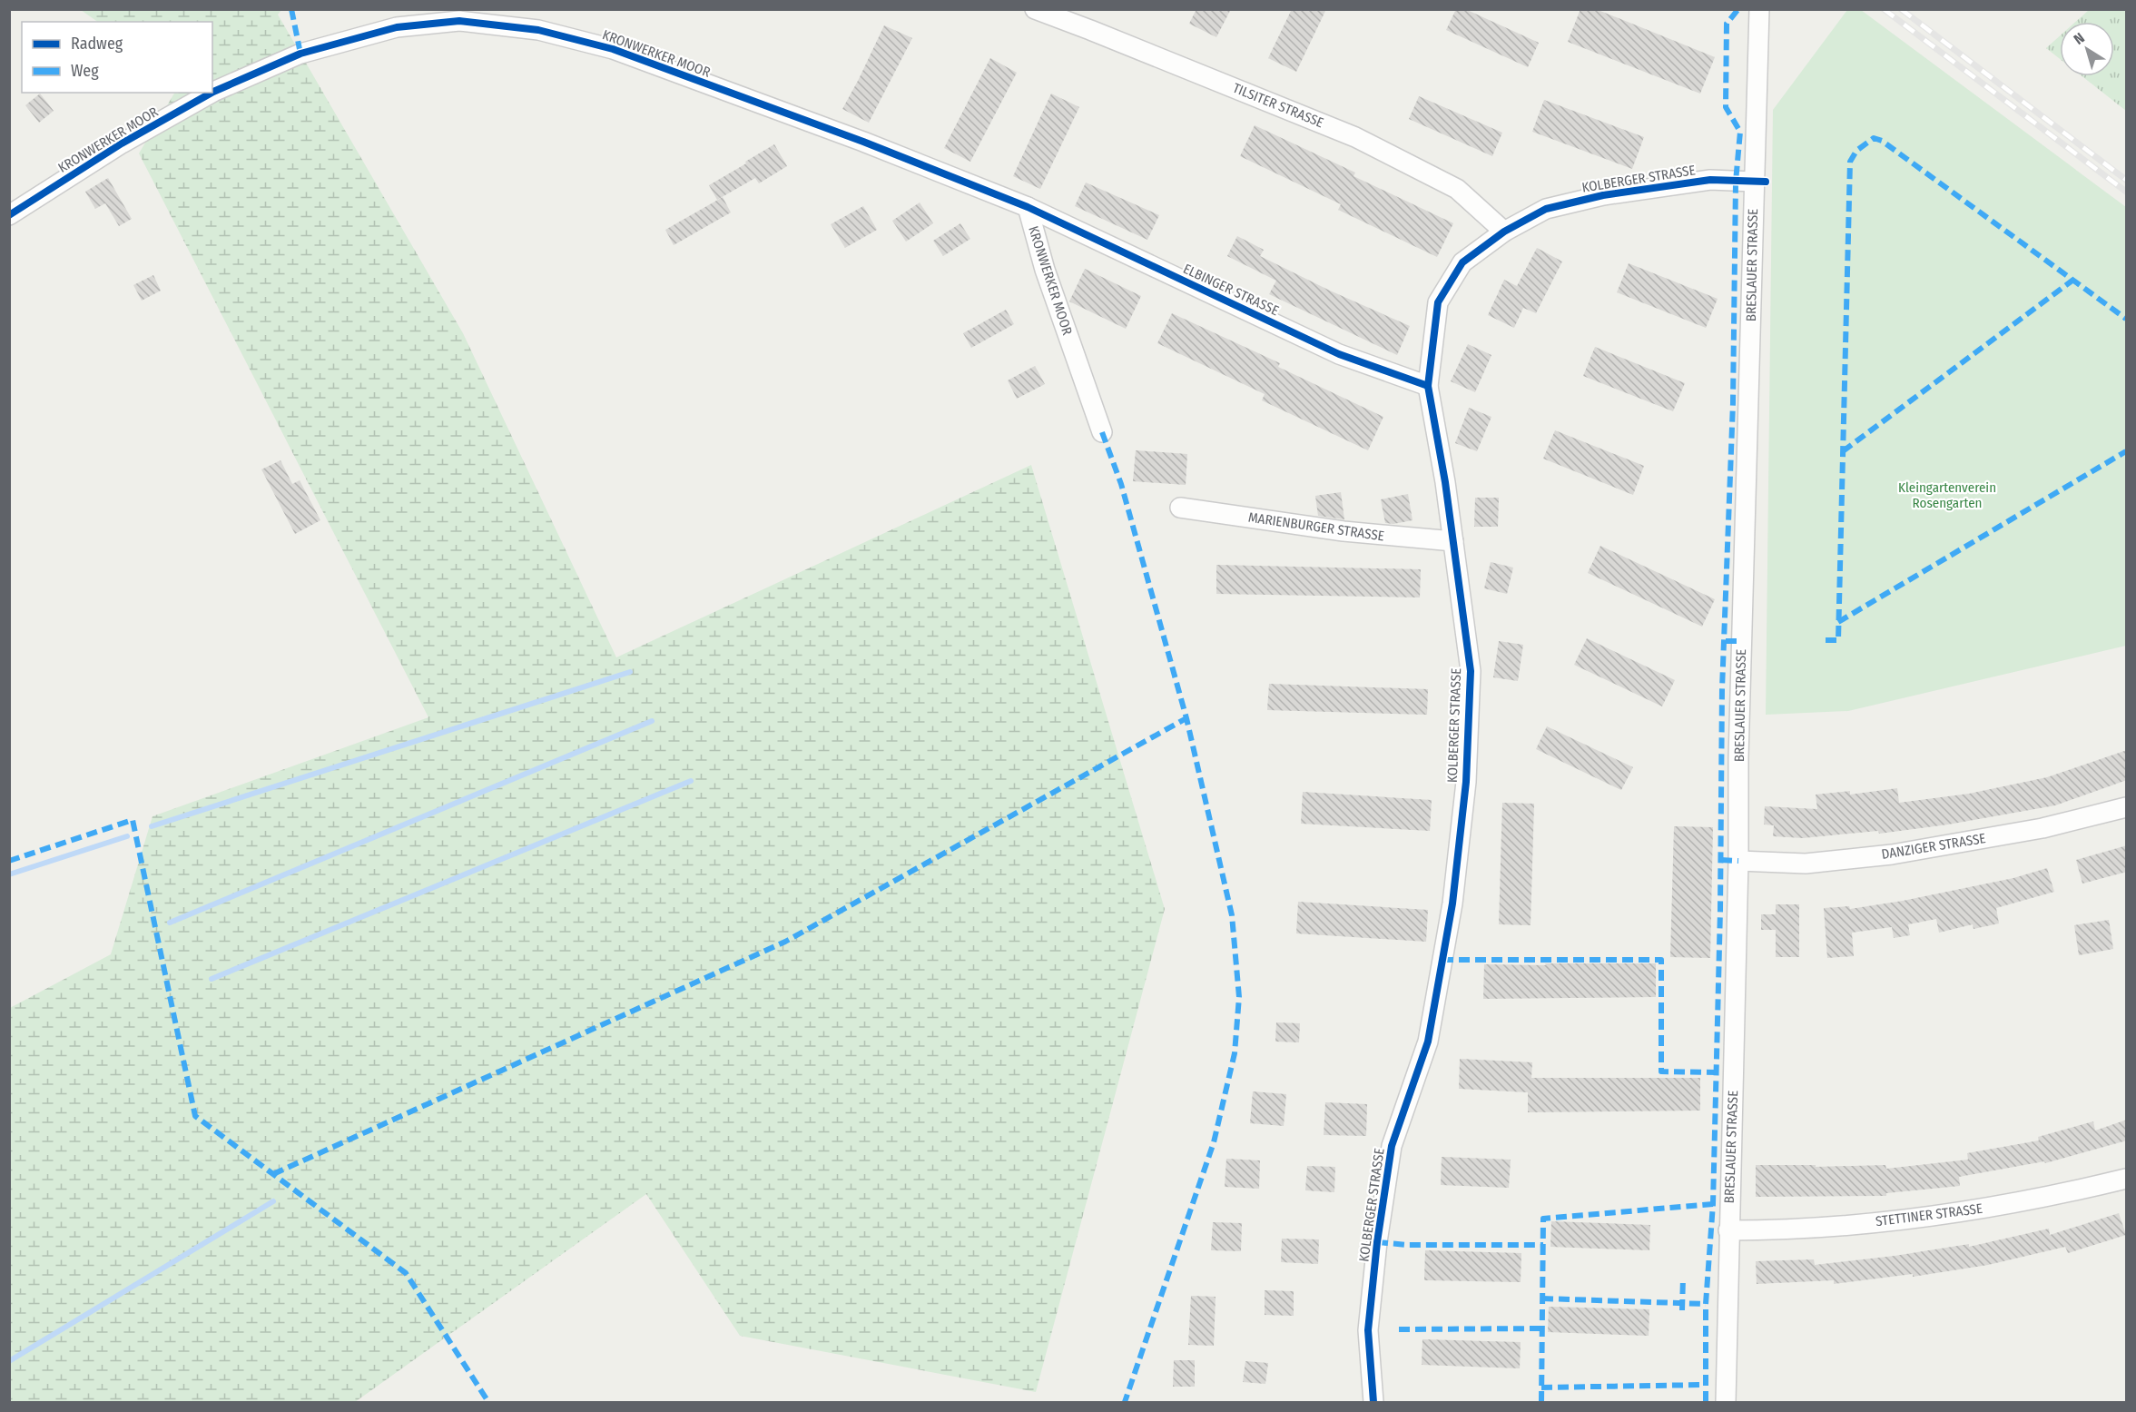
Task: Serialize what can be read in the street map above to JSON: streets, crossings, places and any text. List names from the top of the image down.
{
  "streets": {
    "street": [
      "KRONWERKER MOOR",
      "TILSITER STRASSE",
      "KOLBERGER STRASSE",
      "BRESLAUER STRASSE",
      "ELBINGER STRASSE",
      "MARIENBURGER STRASSE",
      "DANZIGER STRASSE",
      "STETTINER STRASSE"
    ]
  },
  "crossings": [
    ["KRONWERKER MOOR", "ELBINGER STRASSE"],
    ["TILSITER STRASSE", "KOLBERGER STRASSE"],
    ["KOLBERGER STRASSE", "BRESLAUER STRASSE"],
    ["KOLBERGER STRASSE", "ELBINGER STRASSE"],
    ["KOLBERGER STRASSE", "MARIENBURGER STRASSE"],
    ["BRESLAUER STRASSE", "DANZIGER STRASSE"],
    ["BRESLAUER STRASSE", "STETTINER STRASSE"]
  ],
  "parks": ["Kleingartenverein Rosengarten"],
  "legend": ["Radweg", "Weg"],
  "north": "top left"
}
